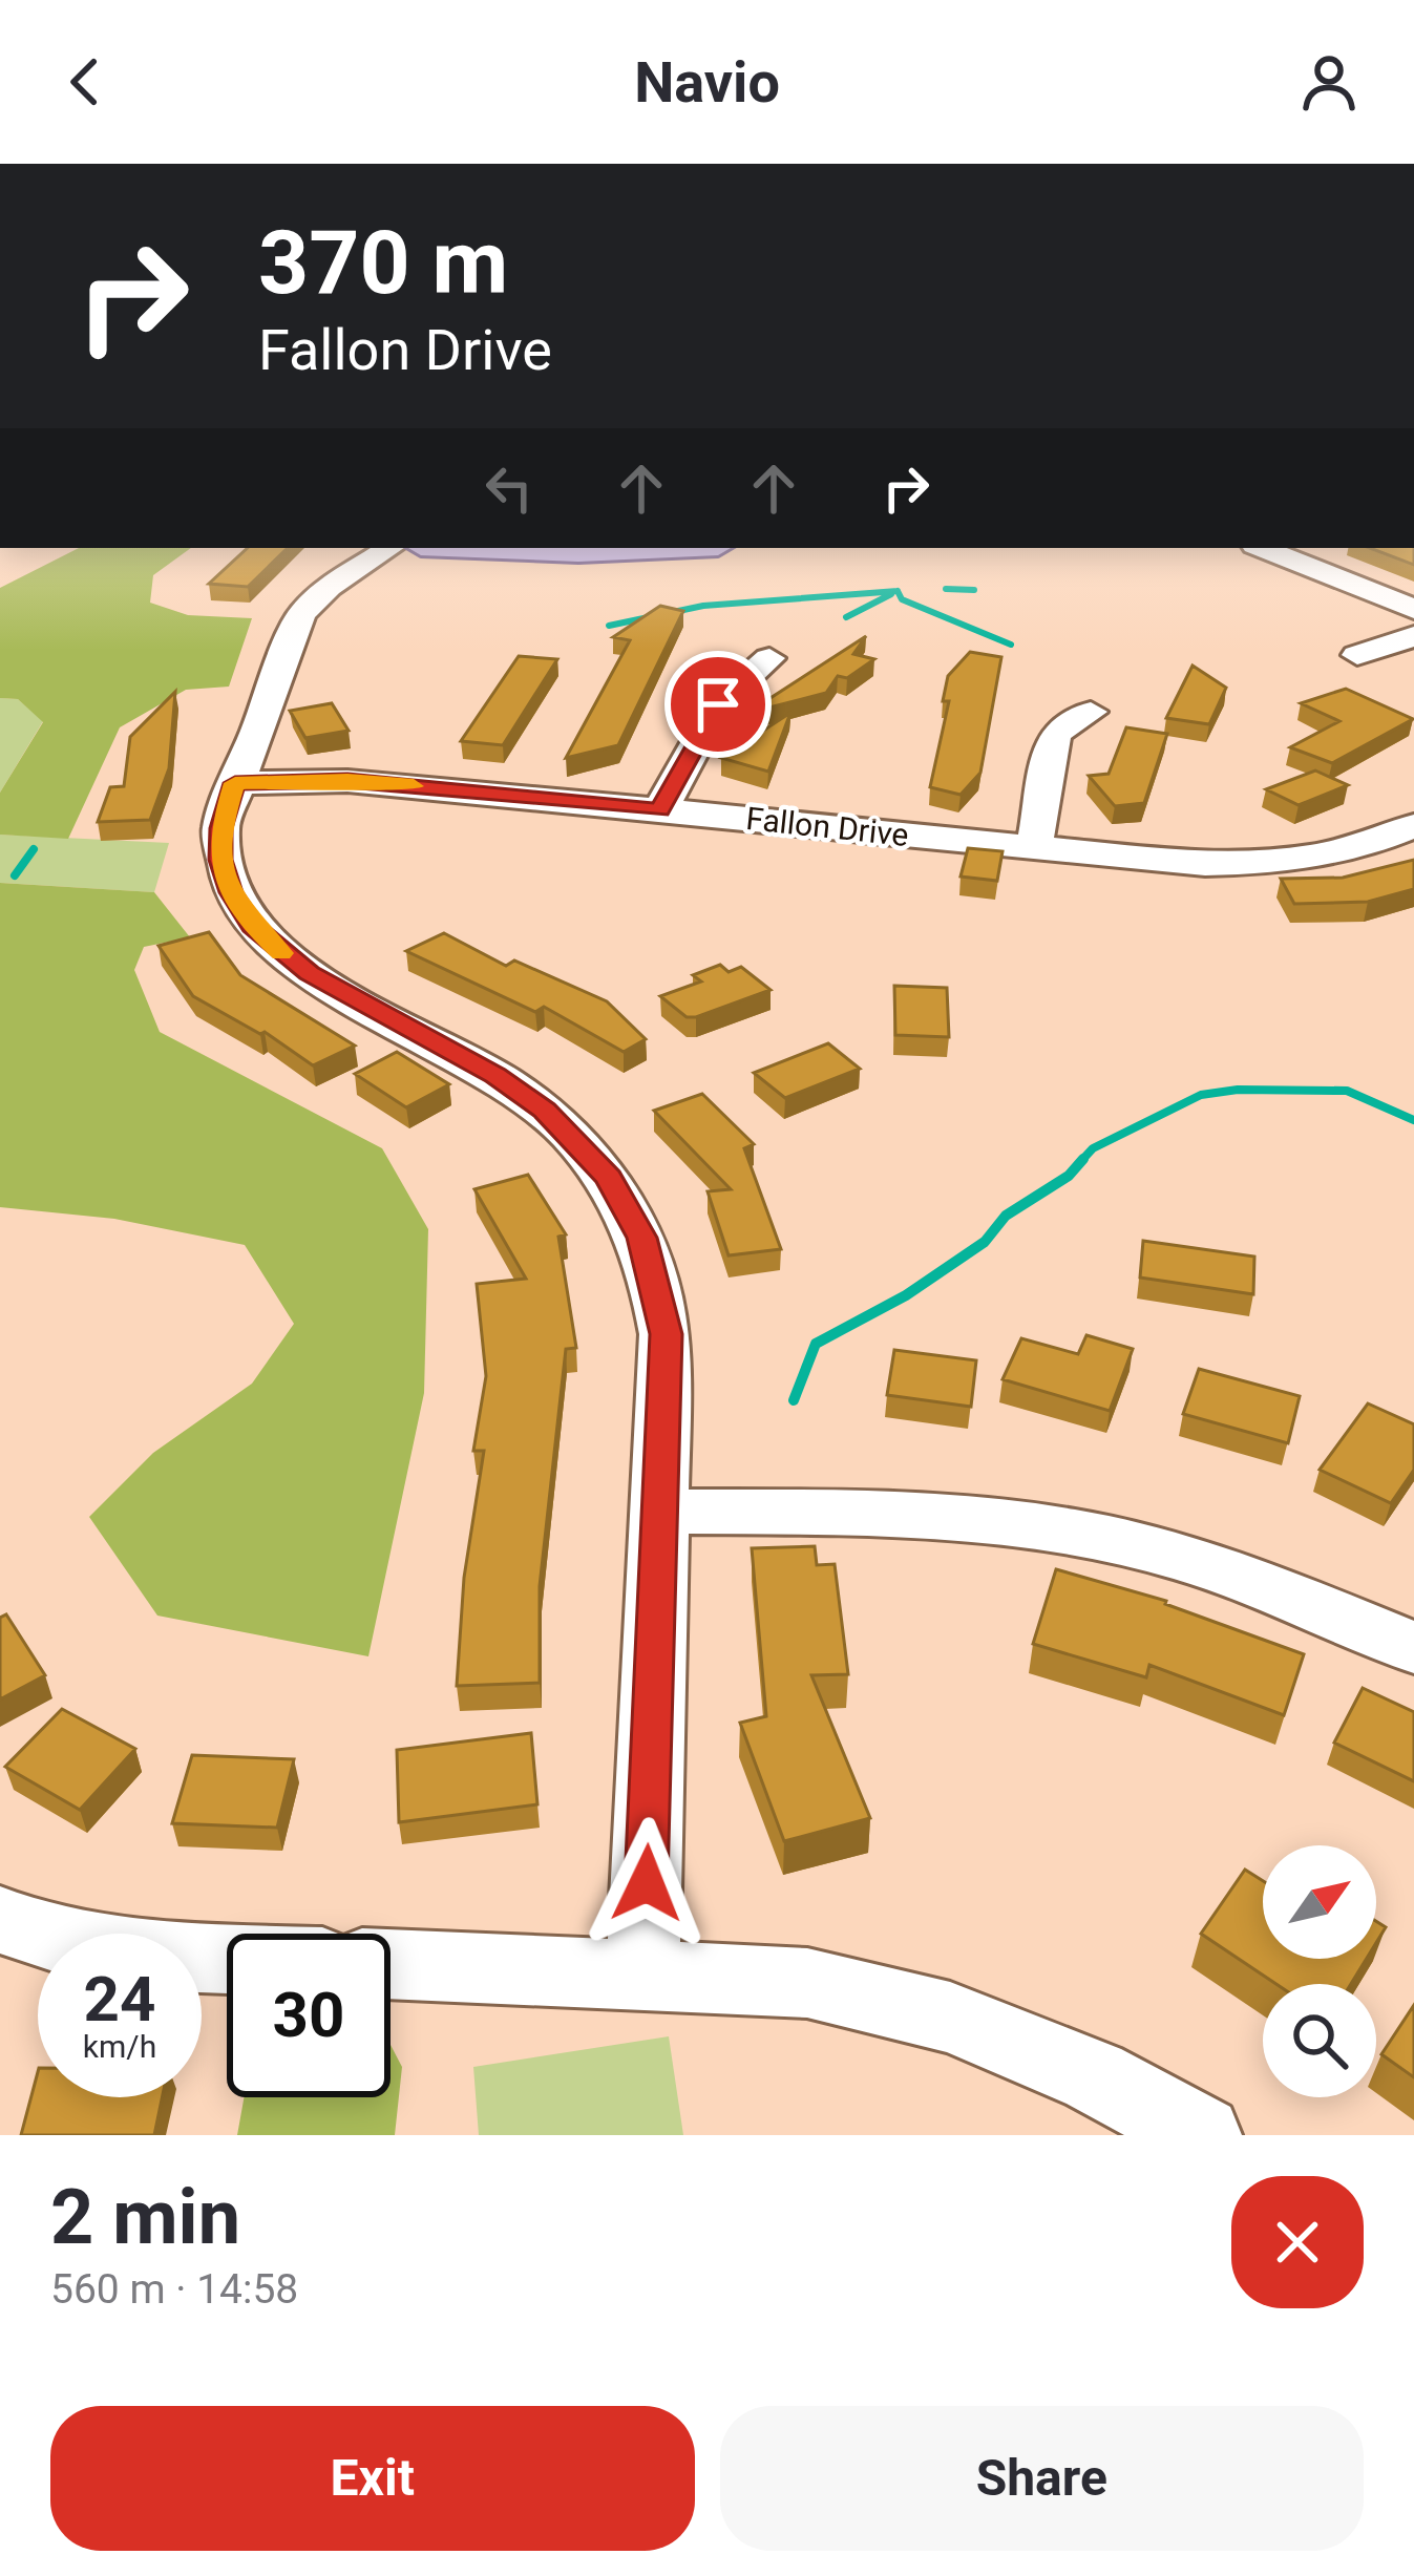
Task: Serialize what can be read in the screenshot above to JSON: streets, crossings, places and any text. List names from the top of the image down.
{
  "streets": {
    "street": ["Fallon Drive"]
  },
  "north": "top right",
  "page": {
    "header": "Navio",
    "turn": ["370 m", "Fallon Drive"],
    "speed": "24 km/h",
    "limit": "30",
    "heading": ["2 min", "560 m · 14:58"],
    "buttons": ["Exit", "Share"]
  }
}
